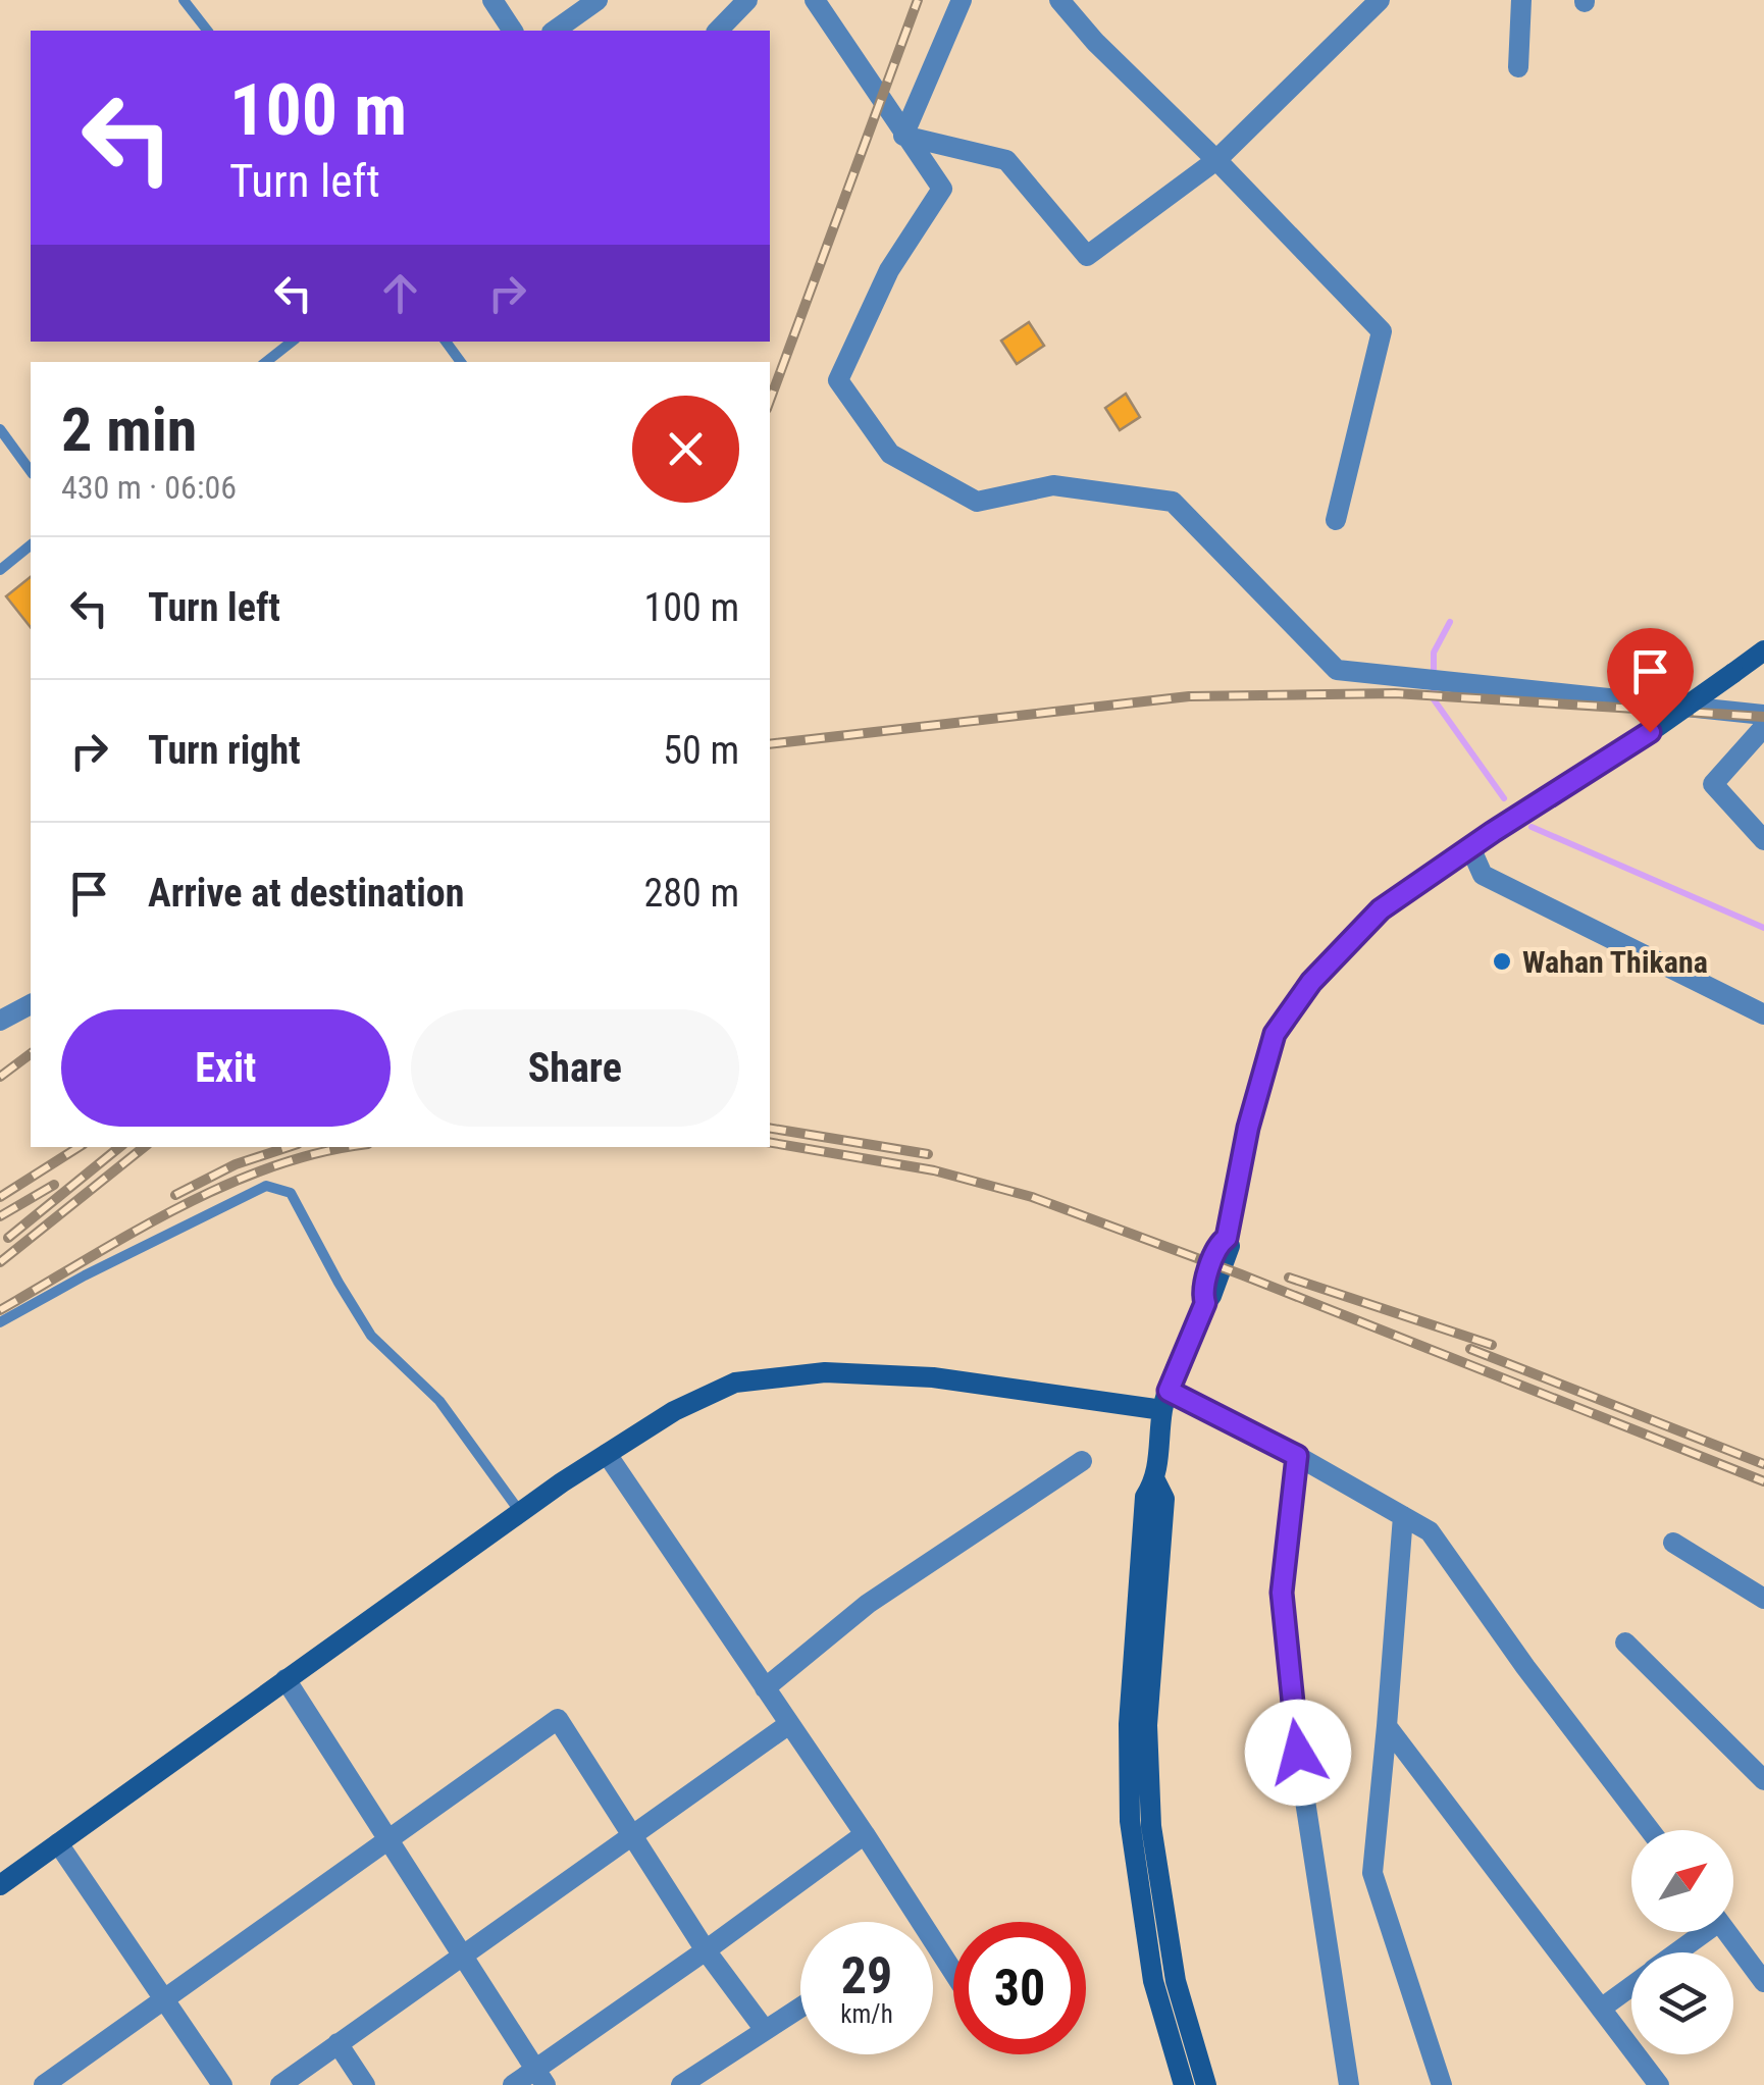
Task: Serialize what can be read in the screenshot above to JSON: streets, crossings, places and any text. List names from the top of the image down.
{
  "places": ["Wahan Thikana"],
  "north": "top right",
  "page": {
    "turn": ["100 m", "Turn left"],
    "heading": ["2 min", "430 m · 06:06"],
    "list": [
      {
        "name": "Turn left",
        "value": "100 m"
      },
      {
        "name": "Turn right",
        "value": "50 m"
      },
      {
        "name": "Arrive at destination",
        "value": "280 m"
      }
    ],
    "buttons": ["Exit", "Share"],
    "speed": "29 km/h",
    "limit": "30"
  }
}
